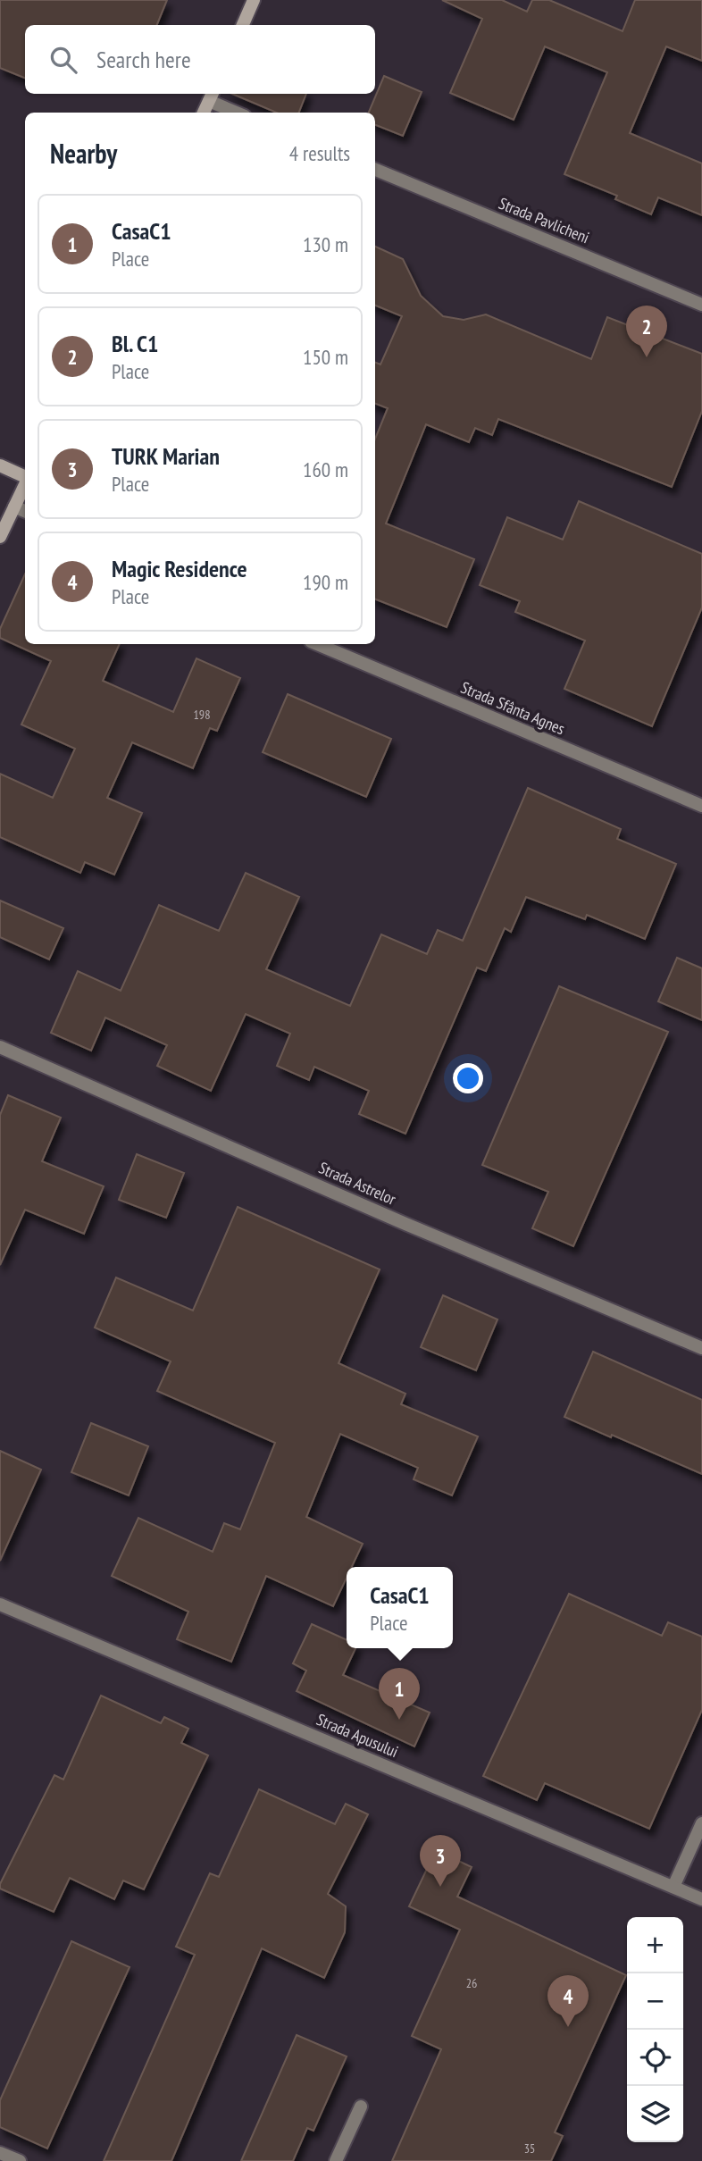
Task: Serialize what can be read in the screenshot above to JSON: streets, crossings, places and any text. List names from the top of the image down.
{
  "streets": {
    "street": [
      "Strada Pavlicheni",
      "Strada Sfânta Agnes",
      "Strada Astrelor",
      "Strada Apusului"
    ]
  },
  "house_numbers": ["198", "26", "35"],
  "page": {
    "search": "Search here",
    "heading": ["Nearby", "4 results"],
    "list": [
      {
        "mark": "1",
        "name": "CasaC1",
        "note": "Place",
        "value": "130 m"
      },
      {
        "mark": "2",
        "name": "Bl. C1",
        "note": "Place",
        "value": "150 m"
      },
      {
        "mark": "3",
        "name": "TURK Marian",
        "note": "Place",
        "value": "160 m"
      },
      {
        "mark": "4",
        "name": "Magic Residence",
        "note": "Place",
        "value": "190 m"
      }
    ],
    "pins": [
      "2",
      "1",
      "3",
      "4"
    ],
    "popup": ["CasaC1", "Place"],
    "map_buttons": ["+", "−"]
  }
}
